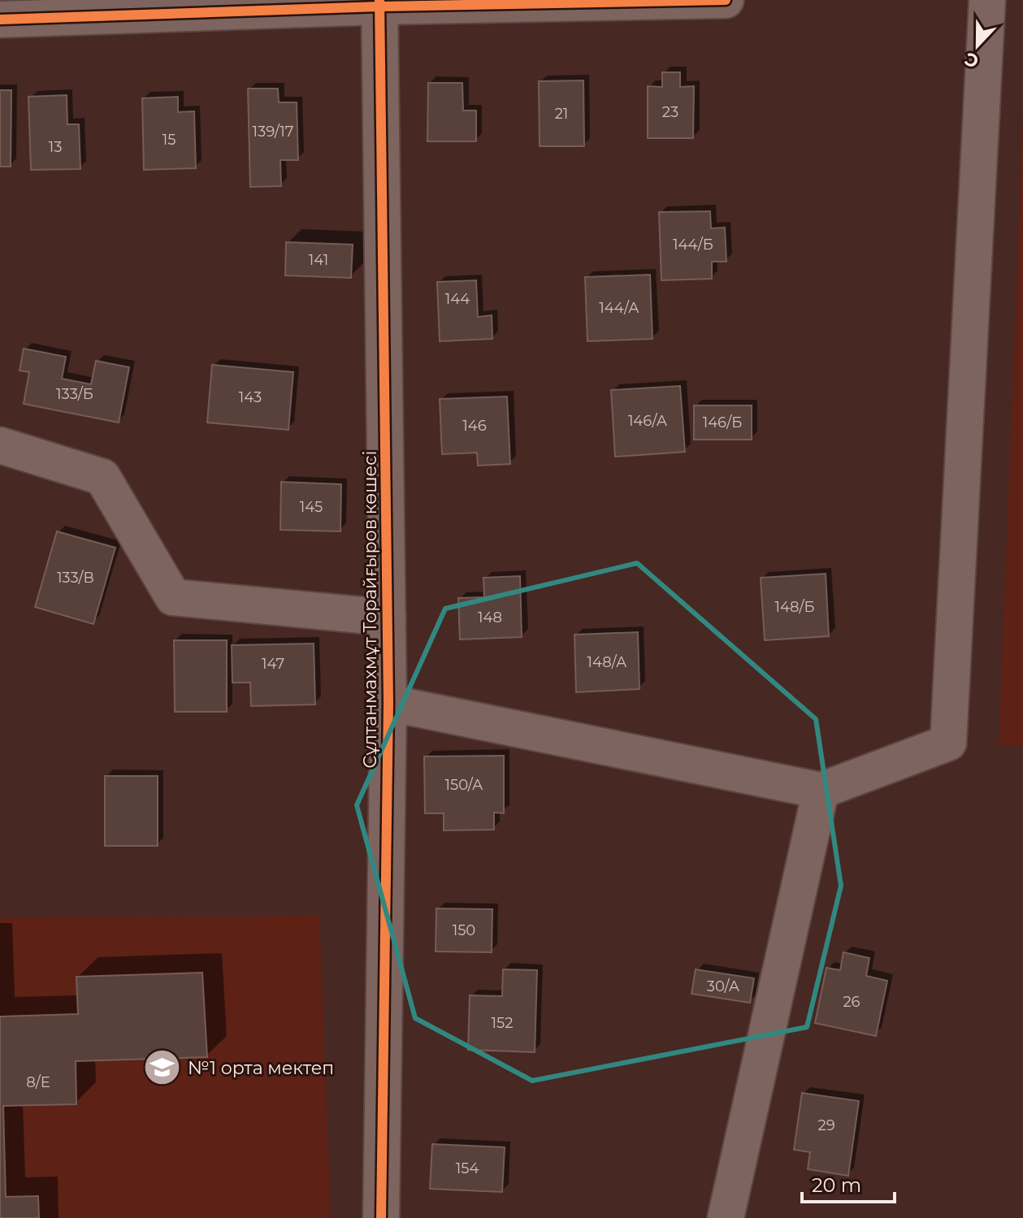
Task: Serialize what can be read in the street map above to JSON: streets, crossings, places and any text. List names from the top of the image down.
{
  "streets": {
    "street": ["Сұлтанмахмұт Торайғыров көшесі"]
  },
  "places": {
    "school or university": ["№1 орта мектеп"]
  },
  "house_numbers": [
    "23",
    "21",
    "139/17",
    "15",
    "13",
    "144/Б",
    "141",
    "144",
    "144/А",
    "133/Б",
    "143",
    "146/А",
    "146/Б",
    "146",
    "145",
    "133/В",
    "148/Б",
    "148",
    "148/А",
    "147",
    "150/А",
    "150",
    "30/А",
    "26",
    "152",
    "8/Е",
    "29",
    "154"
  ],
  "scale_bar": "20 m",
  "north": "bottom"
}
